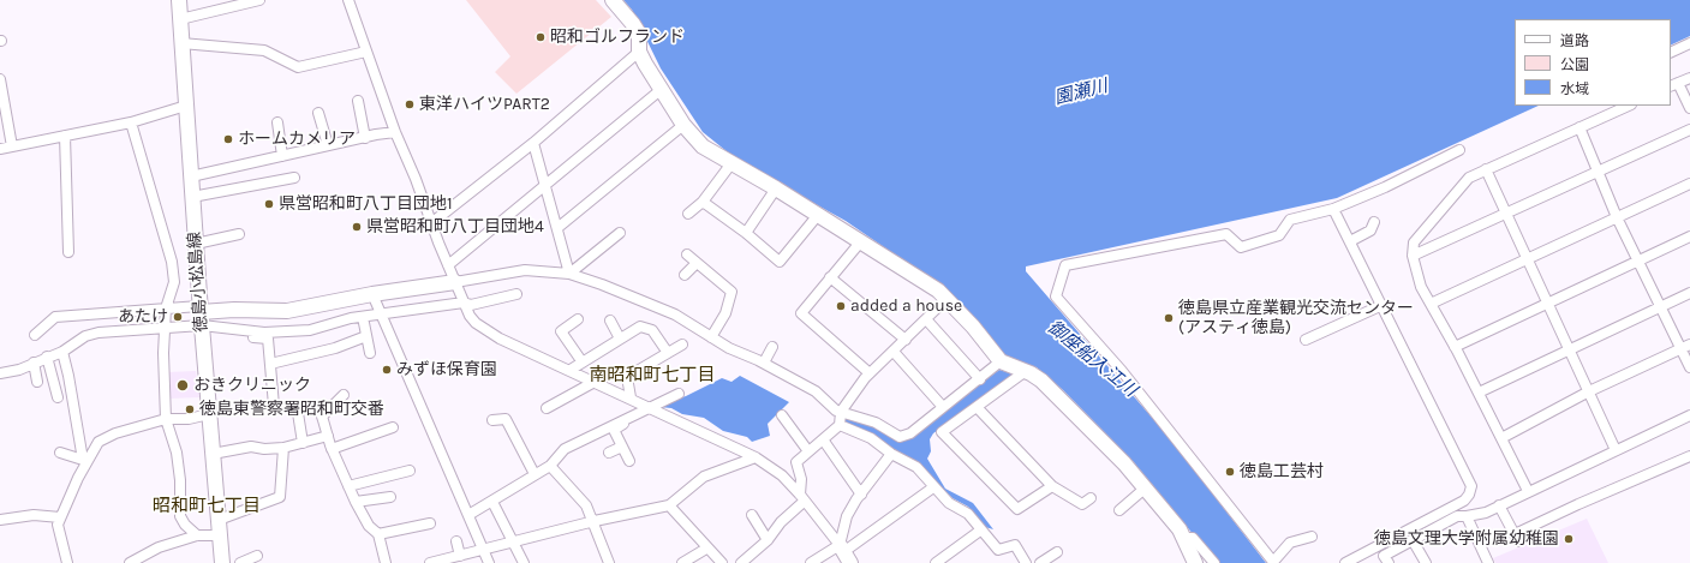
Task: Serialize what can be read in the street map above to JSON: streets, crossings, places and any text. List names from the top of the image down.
{
  "streets": {
    "street": ["徳島小松島線"]
  },
  "districts": ["南昭和町七丁目", "昭和町七丁目"],
  "water": ["園瀬川", "御座船入江川"],
  "places": [
    "昭和ゴルフランド",
    "東洋ハイツPART2",
    "ホームカメリア",
    "県営昭和町八丁目団地1",
    "県営昭和町八丁目団地4",
    "added a house",
    "あたけ",
    "徳島県立産業観光交流センター (アスティ徳島)",
    "みずほ保育園",
    "おきクリニック",
    "徳島東警察署昭和町交番",
    "徳島工芸村",
    "徳島文理大学附属幼稚園"
  ],
  "legend": ["道路", "公園", "水域"]
}
